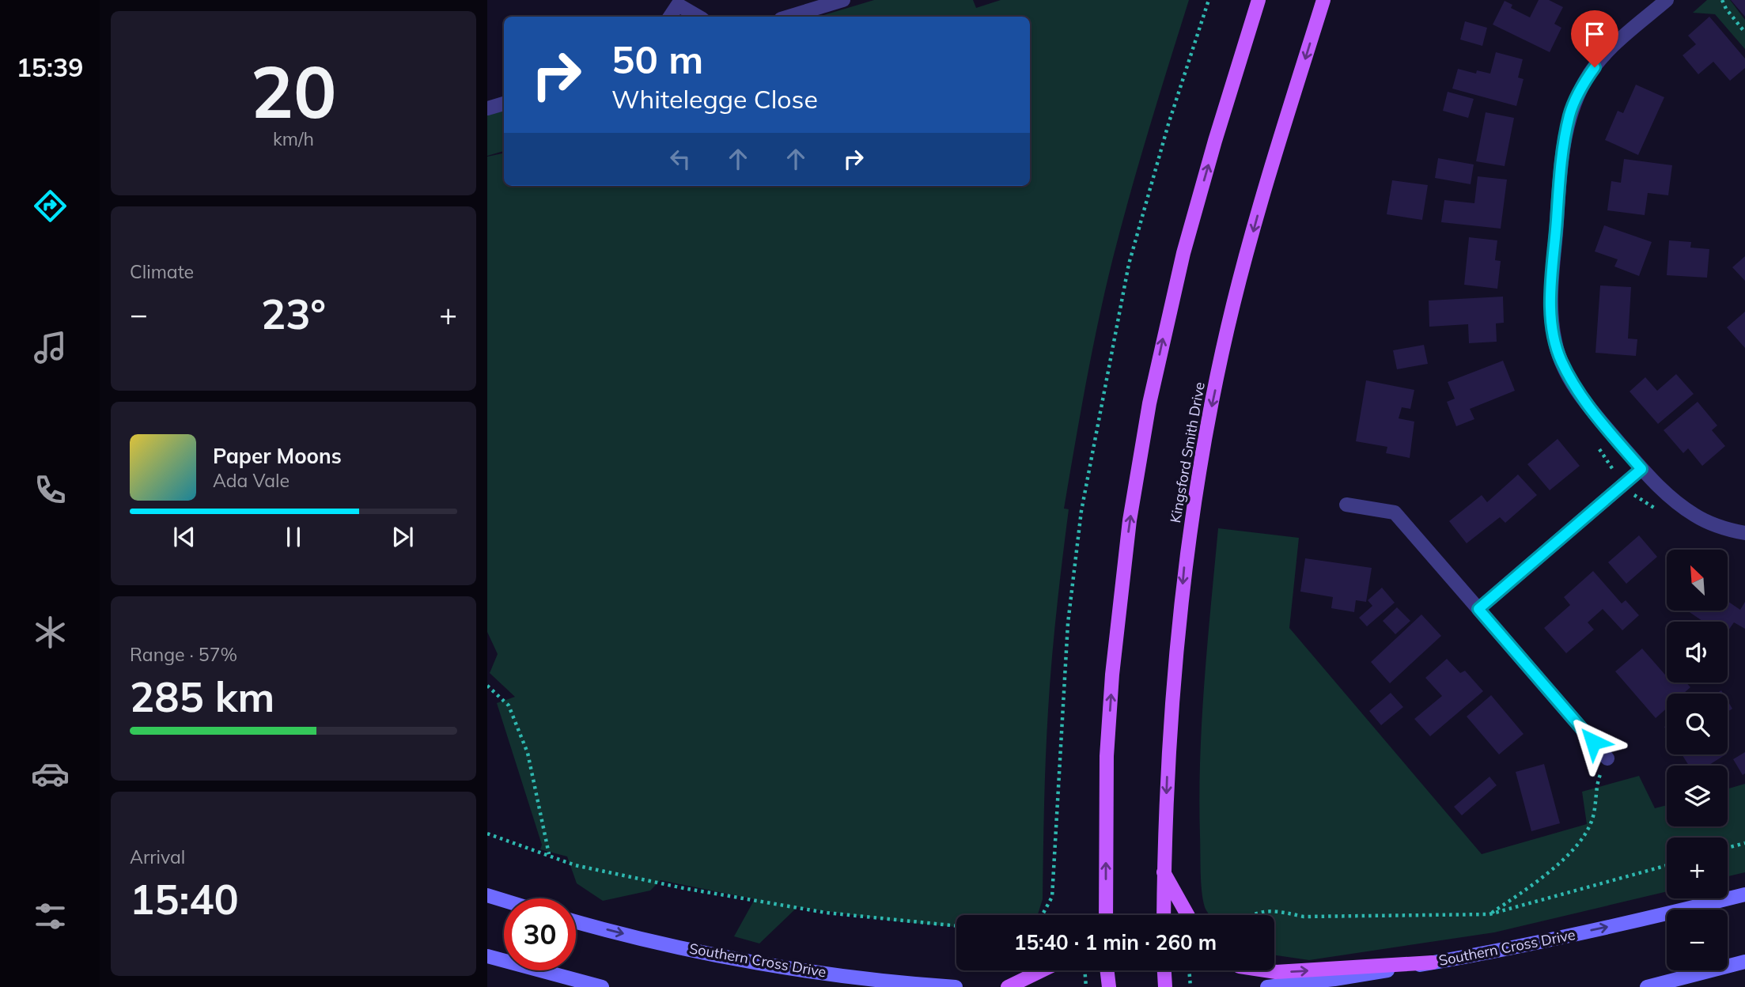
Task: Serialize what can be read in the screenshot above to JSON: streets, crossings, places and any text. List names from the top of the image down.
{
  "streets": {
    "main road": ["Kingsford Smith Drive", "Southern Cross Drive"]
  },
  "one_way": ["Southern Cross Drive"],
  "north": "top left",
  "page": {
    "tabs": "15:39",
    "tile": [
      ["20", "km/h"],
      "Climate",
      ["Range · 57%", "285 km"],
      ["Arrival", "15:40"]
    ],
    "turn": ["50 m", "Whitelegge Close"],
    "heat": ["−", "23°", "+"],
    "song": ["Paper Moons", "Ada Vale"],
    "map_buttons": ["+", "−"],
    "limit": "30",
    "trip": "15:40 · 1 min · 260 m"
  }
}
